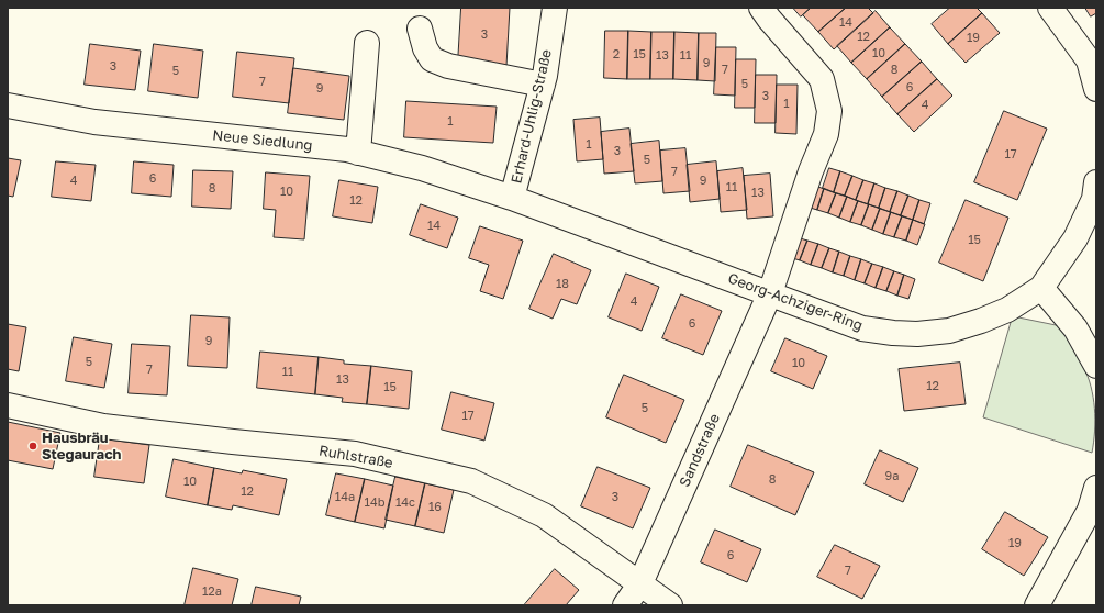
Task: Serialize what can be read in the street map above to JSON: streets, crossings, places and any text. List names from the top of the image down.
{
  "streets": {
    "street": [
      "Erhard-Uhlig-Straße",
      "Neue Siedlung",
      "Georg-Achziger-Ring",
      "Sandstraße",
      "Ruhlstraße"
    ]
  },
  "crossings": [
    ["Erhard-Uhlig-Straße", "Neue Siedlung"],
    ["Erhard-Uhlig-Straße", "Georg-Achziger-Ring"],
    ["Neue Siedlung", "Georg-Achziger-Ring"],
    ["Georg-Achziger-Ring", "Sandstraße"],
    ["Sandstraße", "Ruhlstraße"]
  ],
  "places": ["Hausbräu Stegaurach"],
  "house_numbers": [
    "14",
    "3",
    "12",
    "19",
    "10",
    "2",
    "15",
    "13",
    "11",
    "9",
    "3",
    "7",
    "8",
    "5",
    "7",
    "5",
    "6",
    "9",
    "3",
    "1",
    "4",
    "1",
    "1",
    "3",
    "17",
    "5",
    "7",
    "6",
    "4",
    "9",
    "11",
    "8",
    "10",
    "13",
    "12",
    "14",
    "15",
    "18",
    "4",
    "6",
    "9",
    "5",
    "10",
    "7",
    "11",
    "13",
    "12",
    "15",
    "5",
    "17",
    "9a",
    "8",
    "10",
    "12",
    "14a",
    "3",
    "14b",
    "14c",
    "16",
    "19",
    "6",
    "7",
    "12a"
  ]
}
